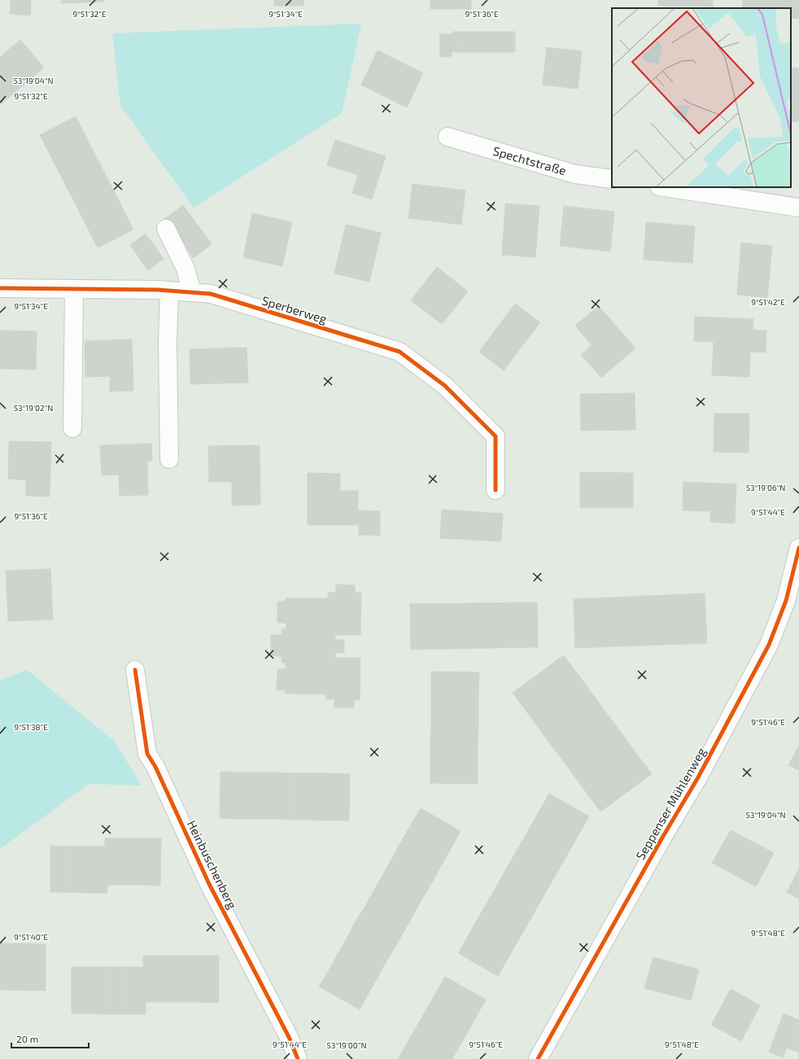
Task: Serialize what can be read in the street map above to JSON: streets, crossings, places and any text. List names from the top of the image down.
{
  "streets": {
    "street": [
      "Spechtstraße",
      "Sperberweg",
      "Seppenser Mühlenweg",
      "Heinbuschenberg"
    ]
  },
  "scale_bar": "20 m",
  "coordinates": [
    "9°51'32\"E",
    "9°51'36\"E",
    "9°51'34\"E",
    "53°19'04\"N",
    "9°51'42\"E",
    "53°19'02\"N",
    "53°19'06\"N",
    "9°51'44\"E",
    "9°51'46\"E",
    "9°51'38\"E",
    "9°51'48\"E",
    "9°51'40\"E",
    "53°19'00\"N"
  ]
}
